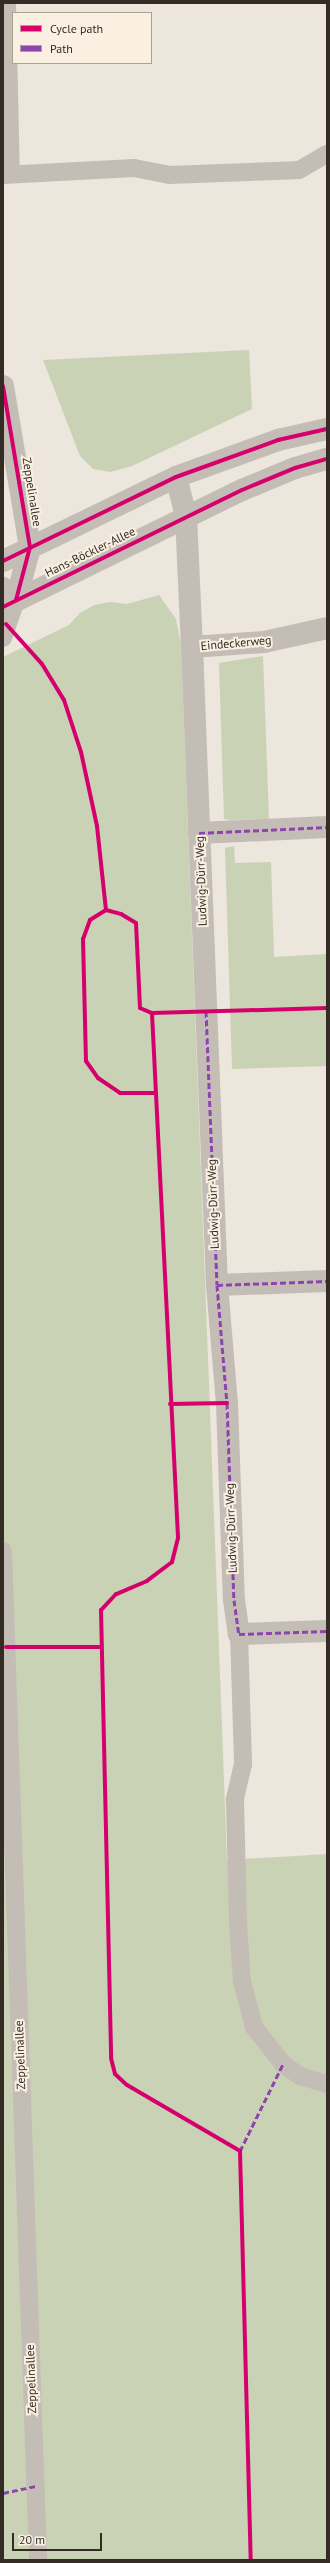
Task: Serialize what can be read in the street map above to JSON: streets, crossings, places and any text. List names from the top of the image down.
{
  "streets": {
    "street": [
      "Zeppelinallee",
      "Hans-Böckler-Allee",
      "Eindeckerweg",
      "Ludwig-Dürr-Weg"
    ]
  },
  "crossings": [
    ["Zeppelinallee", "Hans-Böckler-Allee"],
    ["Hans-Böckler-Allee", "Ludwig-Dürr-Weg"],
    ["Eindeckerweg", "Ludwig-Dürr-Weg"]
  ],
  "legend": ["Cycle path", "Path"],
  "scale_bar": "20 m"
}
